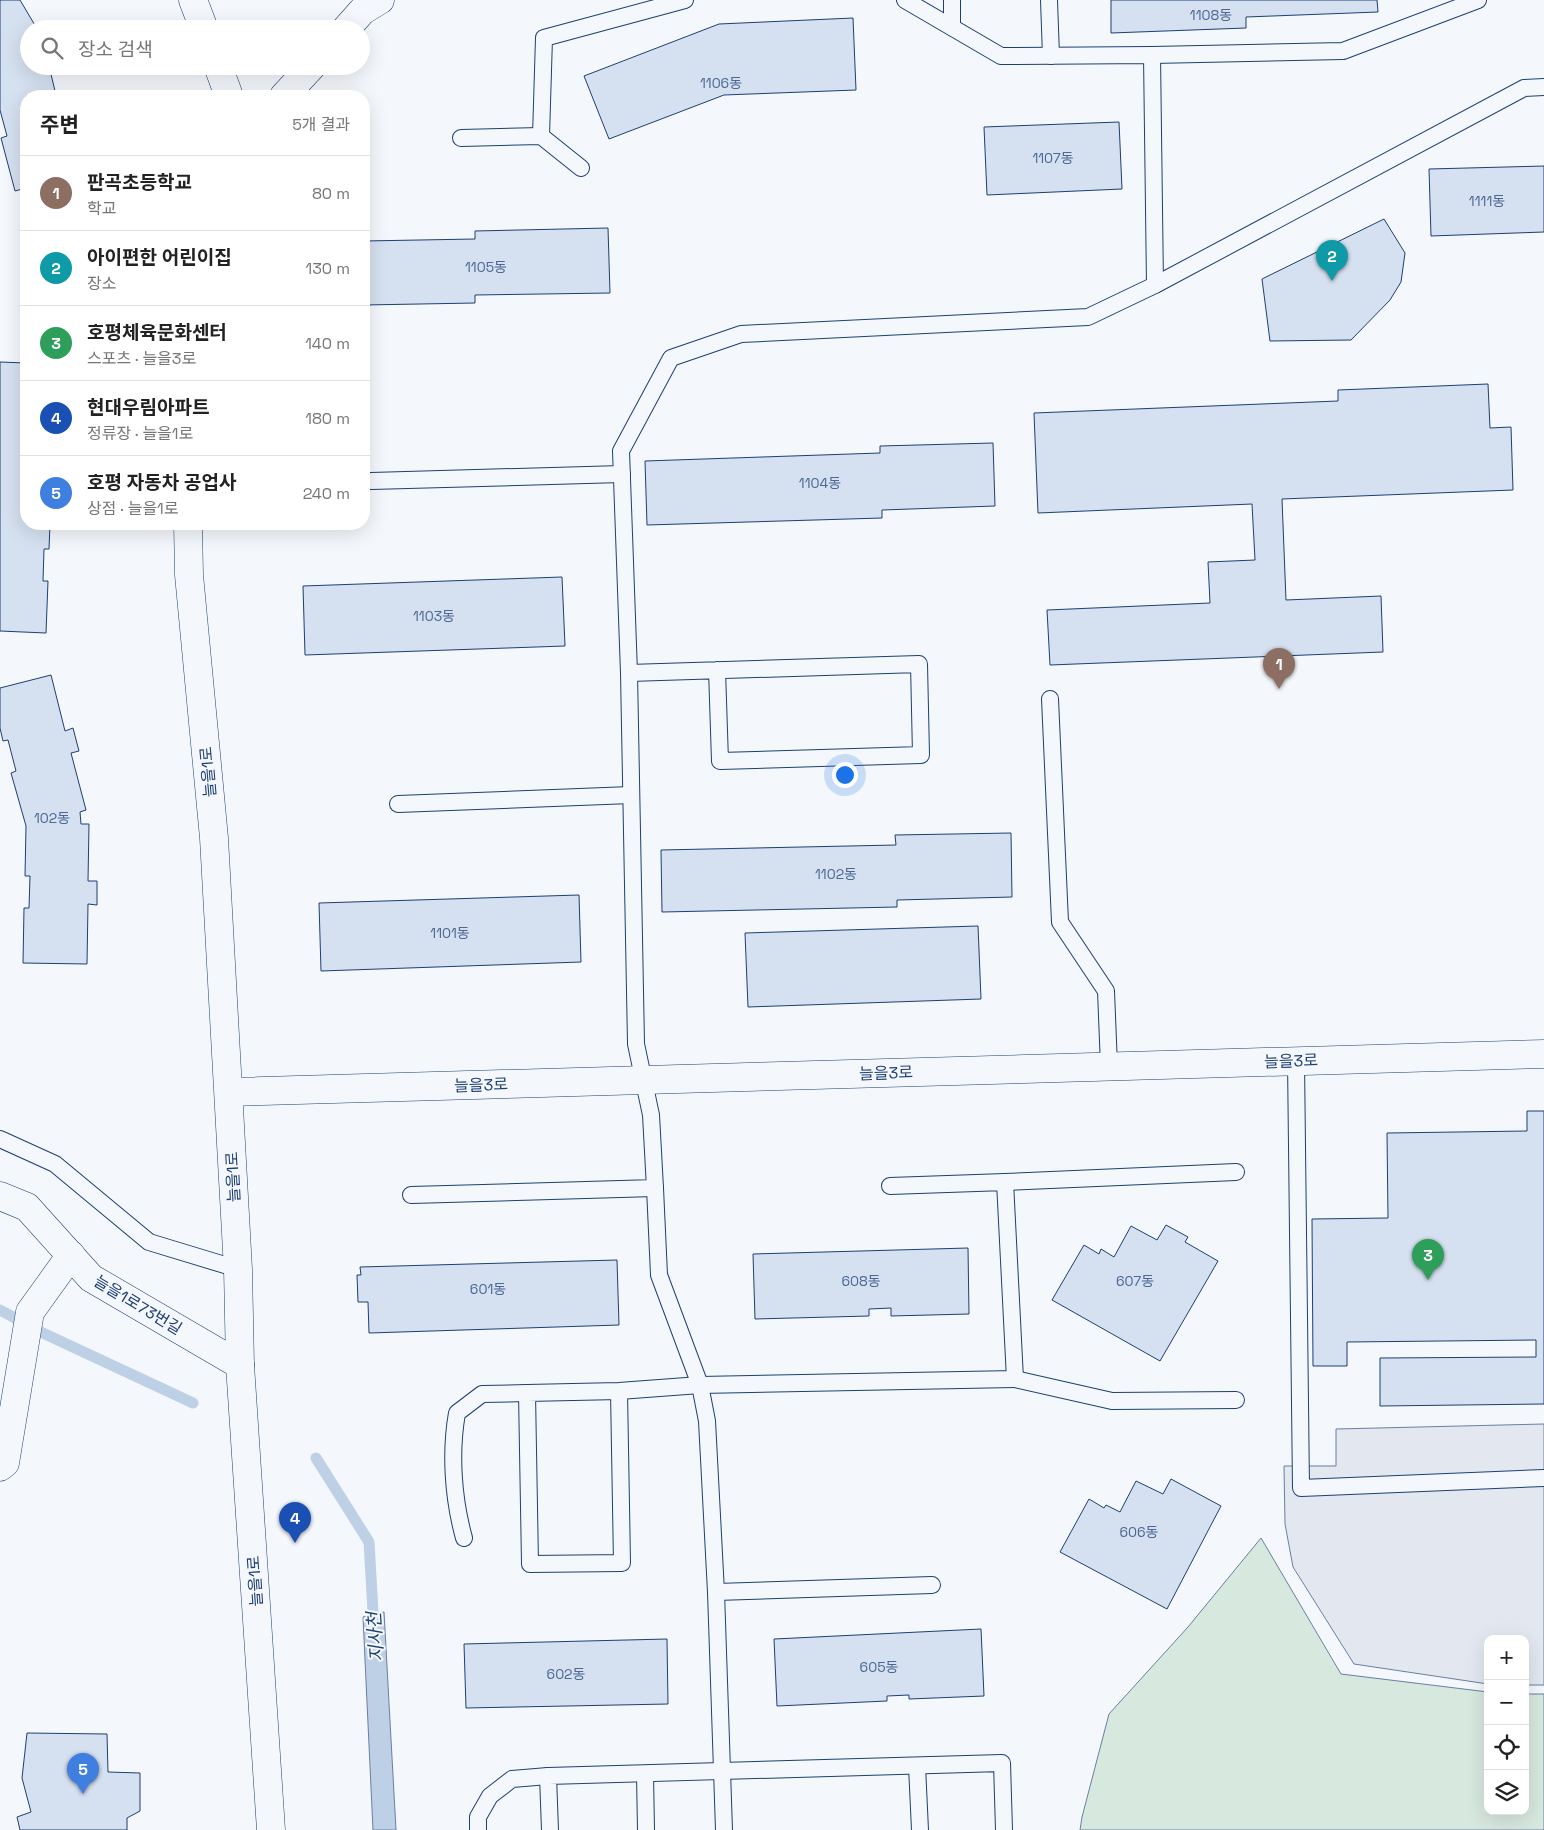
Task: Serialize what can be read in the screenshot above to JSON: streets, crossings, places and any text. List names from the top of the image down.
{
  "streets": {
    "main road": ["늘을1로", "늘을3로", "늘을1로73번길"]
  },
  "crossings": [
    ["늘을1로", "늘을3로"],
    ["늘을1로", "늘을1로73번길"]
  ],
  "water": ["지사천"],
  "house_numbers": [
    "1108동",
    "1106동",
    "1107동",
    "1111동",
    "1105동",
    "1104동",
    "1103동",
    "102동",
    "1102동",
    "1101동",
    "608동",
    "607동",
    "601동",
    "606동",
    "605동",
    "602동"
  ],
  "page": {
    "search": "장소 검색",
    "heading": ["주변", "5개 결과"],
    "list": [
      {
        "mark": "1",
        "name": "판곡초등학교",
        "note": "학교",
        "value": "80 m"
      },
      {
        "mark": "2",
        "name": "아이편한 어린이집",
        "note": "장소",
        "value": "130 m"
      },
      {
        "mark": "3",
        "name": "호평체육문화센터",
        "note": "스포츠 · 늘을3로",
        "value": "140 m"
      },
      {
        "mark": "4",
        "name": "현대우림아파트",
        "note": "정류장 · 늘을1로",
        "value": "180 m"
      },
      {
        "mark": "5",
        "name": "호평 자동차 공업사",
        "note": "상점 · 늘을1로",
        "value": "240 m"
      }
    ],
    "pins": [
      "2",
      "1",
      "3",
      "4",
      "5"
    ],
    "map_buttons": ["+", "−"]
  }
}
